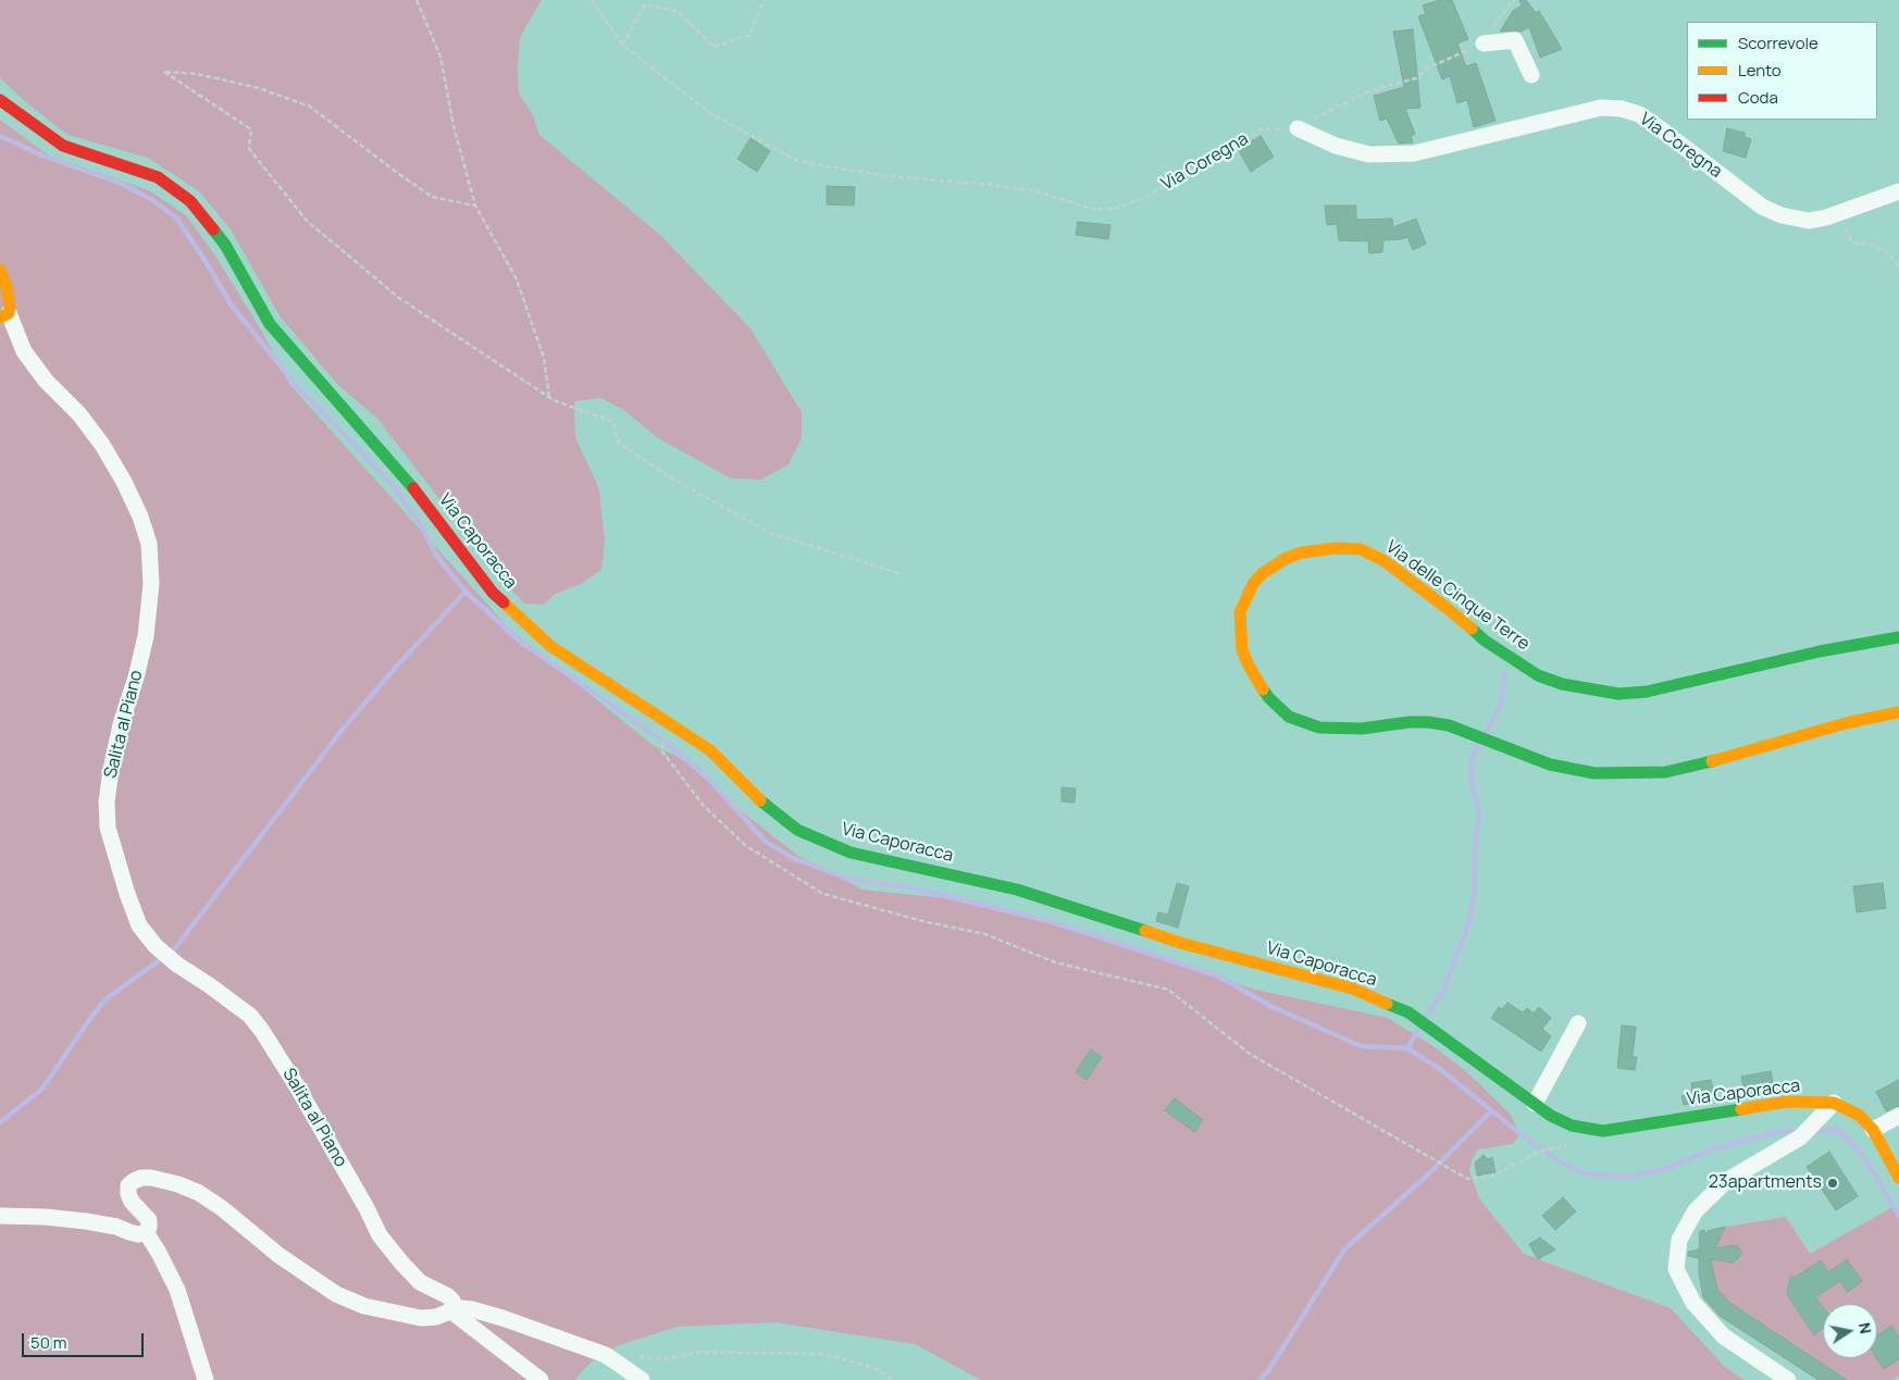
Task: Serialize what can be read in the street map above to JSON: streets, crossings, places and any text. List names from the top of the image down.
{
  "streets": {
    "street": [
      "Via Coregna",
      "Via Caporacca",
      "Via delle Cinque Terre",
      "Salita al Piano"
    ]
  },
  "places": ["23apartments"],
  "legend": ["Scorrevole", "Lento", "Coda"],
  "scale_bar": "50 m",
  "north": "right"
}
